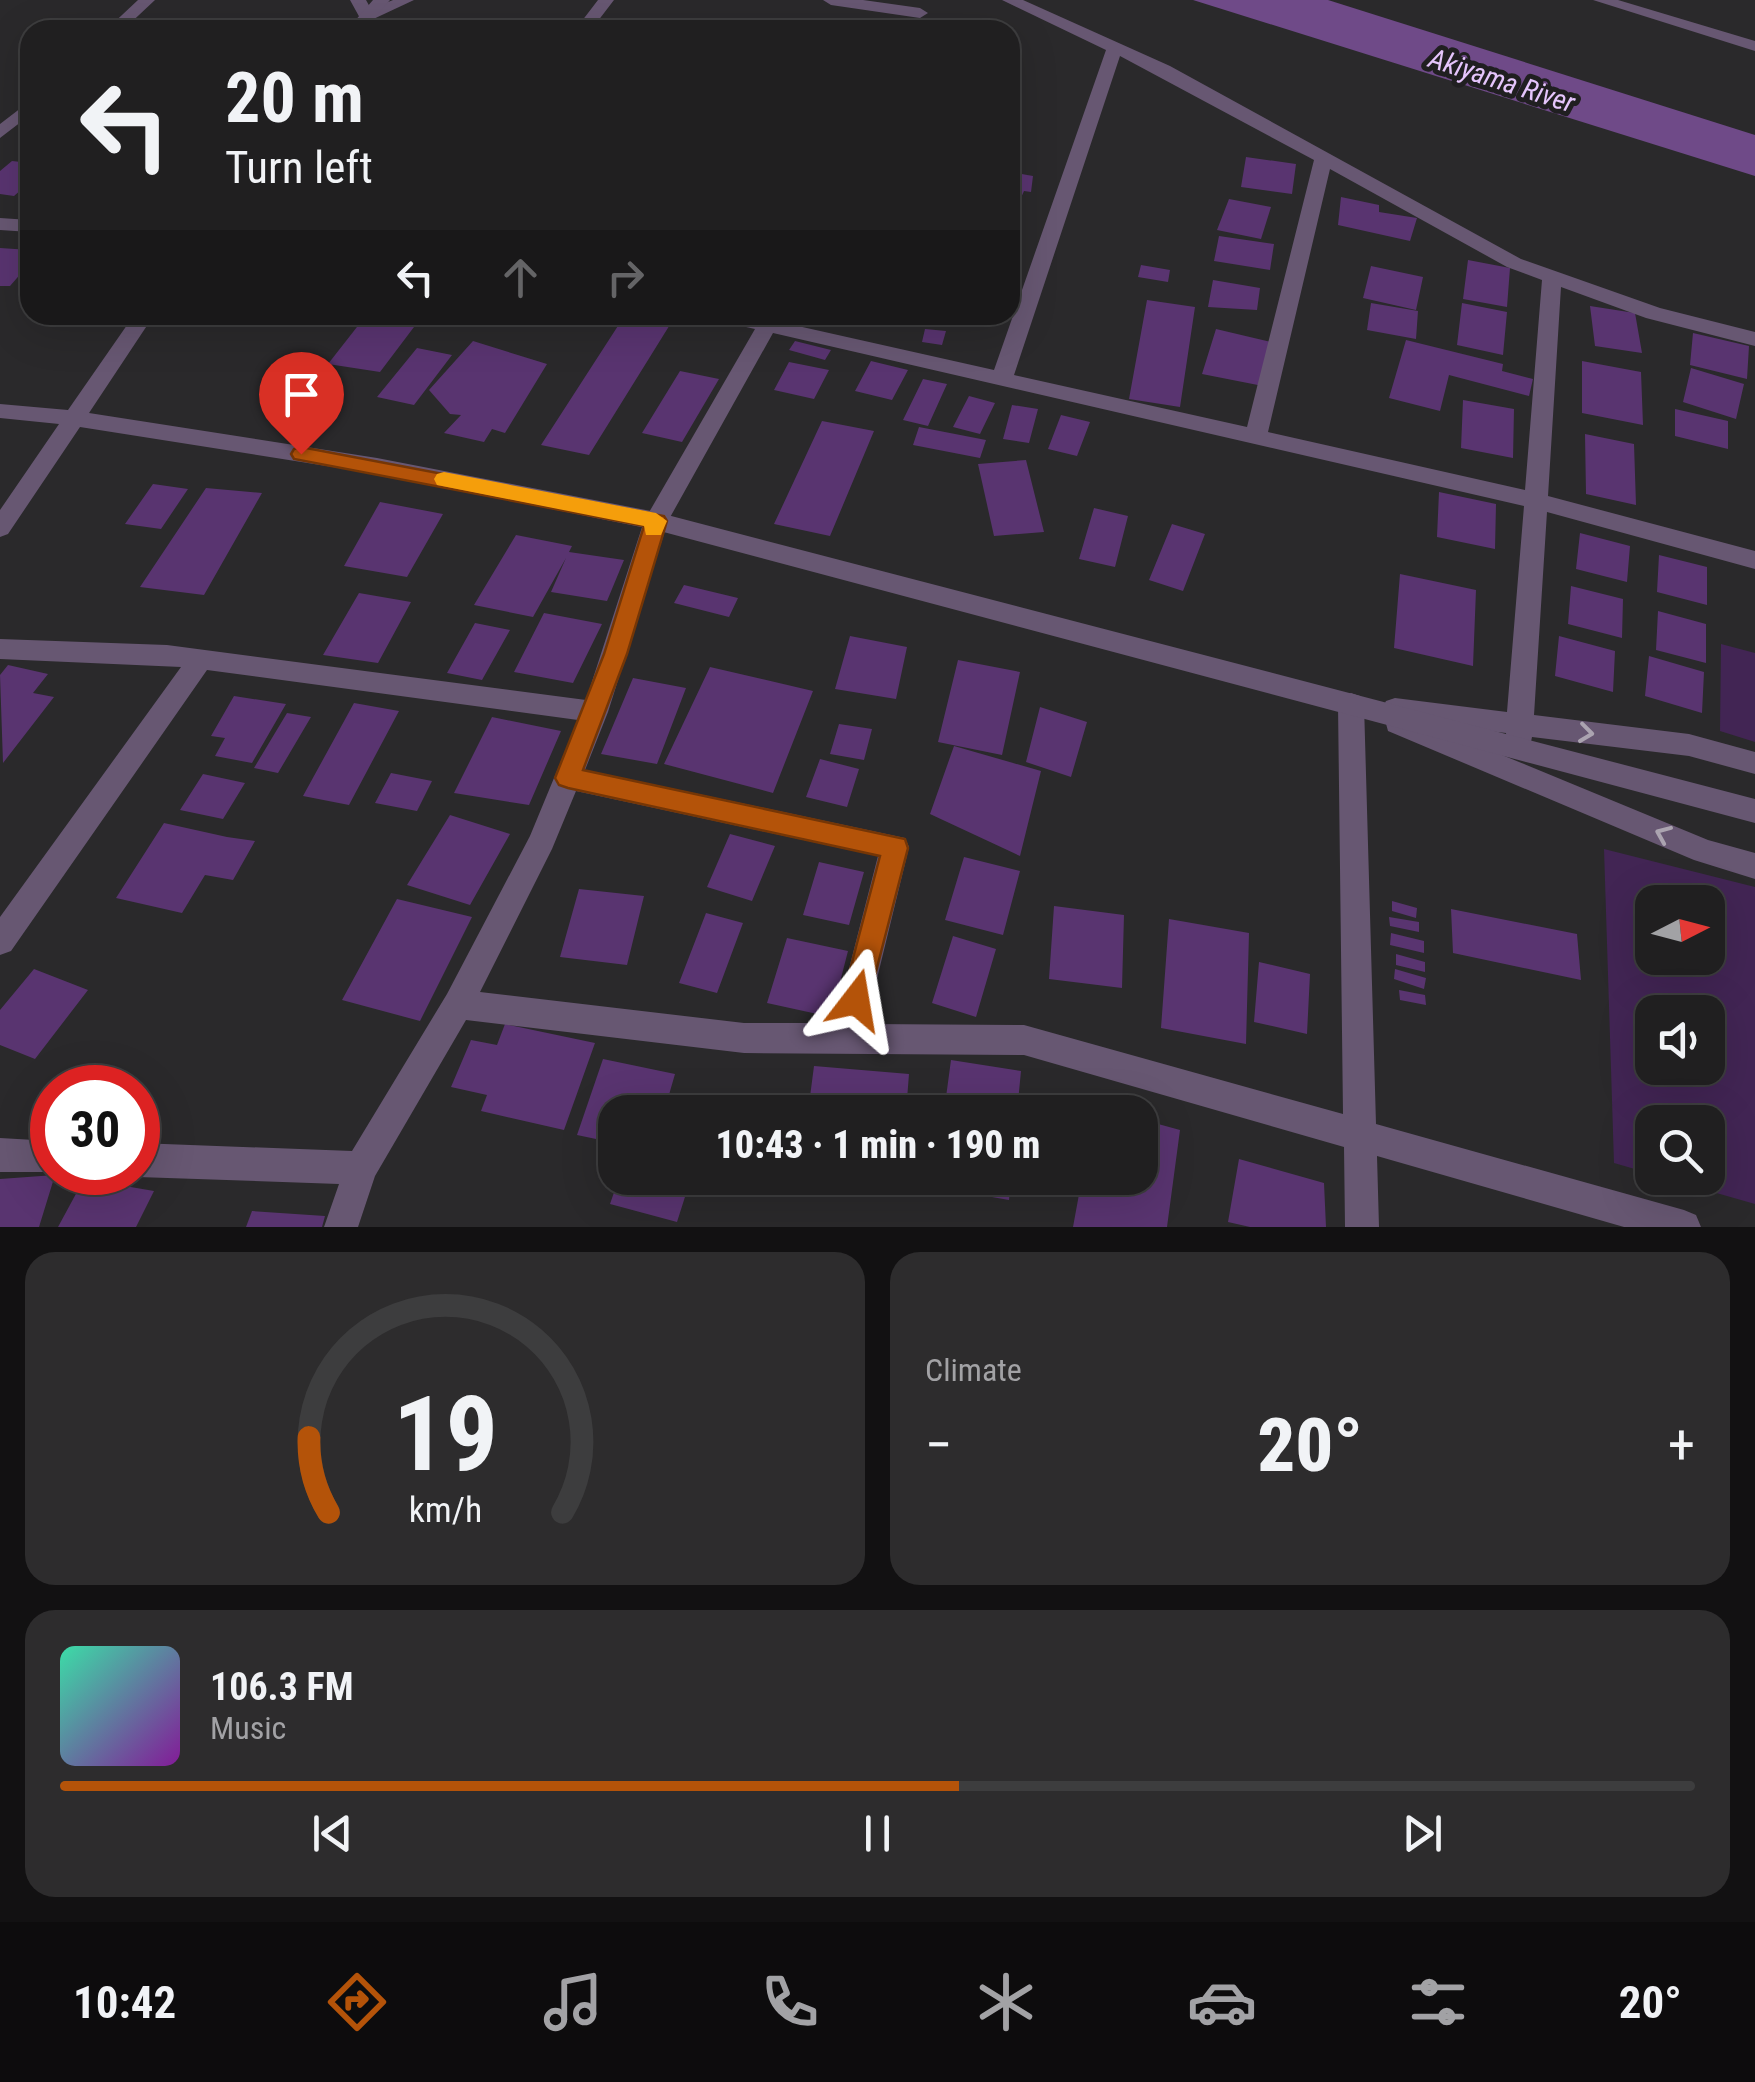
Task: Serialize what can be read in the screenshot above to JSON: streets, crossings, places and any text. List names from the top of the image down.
{
  "water": ["Akiyama River"],
  "north": "right",
  "page": {
    "turn": ["20 m", "Turn left"],
    "limit": "30",
    "trip": "10:43 · 1 min · 190 m",
    "tile": "Climate",
    "heat": ["−", "20°", "+"],
    "song": ["106.3 FM", "Music"],
    "tabs": ["10:42", "20°"],
    "gauge": ["19", "km/h"]
  }
}
